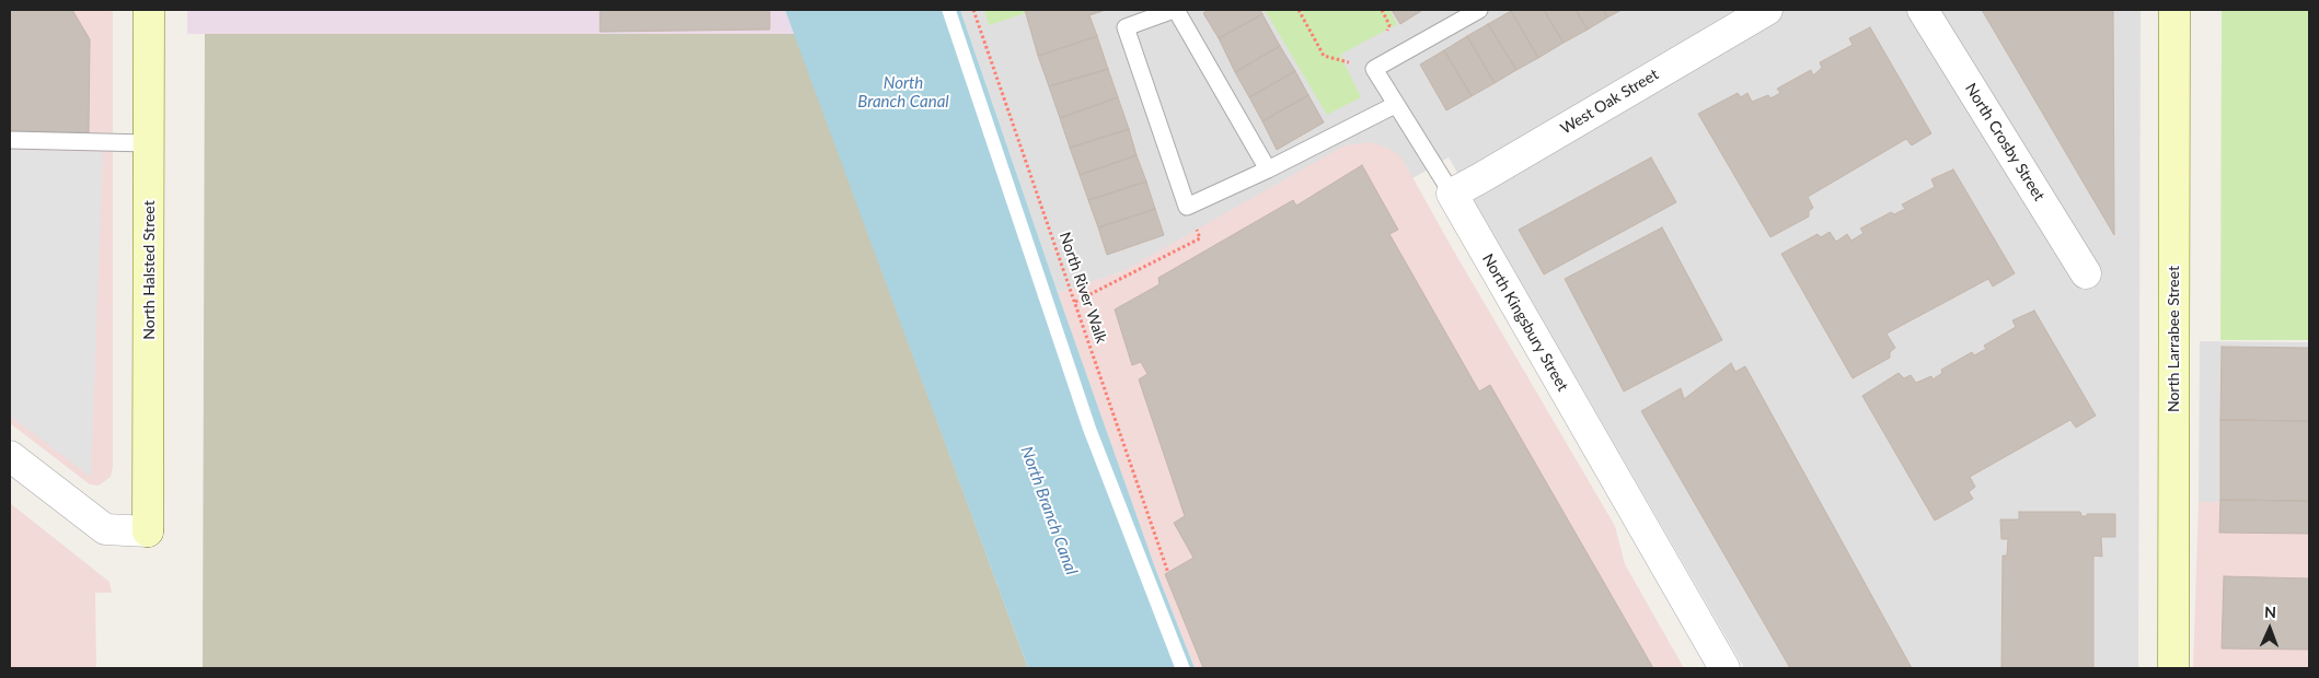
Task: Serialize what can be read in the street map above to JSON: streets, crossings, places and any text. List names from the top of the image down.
{
  "streets": {
    "street": [
      "West Oak Street",
      "North Crosby Street",
      "North Halsted Street",
      "North Kingsbury Street",
      "North Larrabee Street"
    ],
    "path": ["North River Walk"]
  },
  "crossings": [
    ["West Oak Street", "North Kingsbury Street"]
  ],
  "water": ["North Branch Canal"],
  "north": "top"
}
